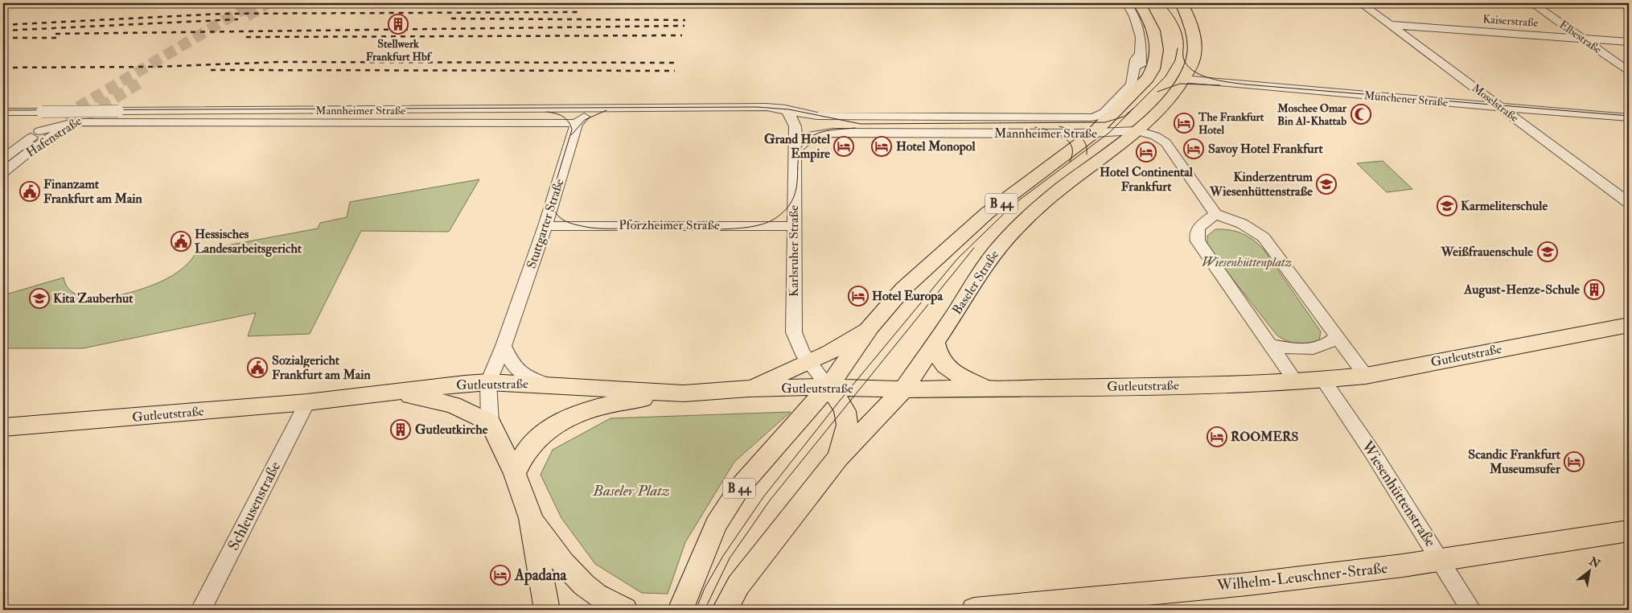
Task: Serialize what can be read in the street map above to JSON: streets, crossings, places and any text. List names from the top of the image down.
{
  "streets": {
    "main road": [
      "B 44",
      "Stuttgarter Straße",
      "Baseler Straße",
      "Gutleutstraße",
      "Wilhelm-Leuschner-Straße"
    ],
    "street": [
      "Kaiserstraße",
      "Elbestraße",
      "Münchener Straße",
      "Moselstraße",
      "Mannheimer Straße",
      "Hafenstraße",
      "Pforzheimer Straße",
      "Karlsruher Straße",
      "Wiesenhüttenstraße",
      "Schleusenstraße"
    ]
  },
  "crossings": [
    ["Kaiserstraße", "Elbestraße"],
    ["Kaiserstraße", "Moselstraße"],
    ["Münchener Straße", "Moselstraße"],
    ["Münchener Straße", "B 44"],
    ["Mannheimer Straße", "Hafenstraße"],
    ["Mannheimer Straße", "B 44"],
    ["Mannheimer Straße", "Stuttgarter Straße"],
    ["Mannheimer Straße", "Karlsruher Straße"],
    ["Mannheimer Straße", "Baseler Straße"],
    ["B 44", "Karlsruher Straße"],
    ["B 44", "Baseler Straße"],
    ["B 44", "Gutleutstraße"],
    ["Stuttgarter Straße", "Pforzheimer Straße"],
    ["Stuttgarter Straße", "Gutleutstraße"],
    ["Pforzheimer Straße", "Karlsruher Straße"],
    ["Karlsruher Straße", "Gutleutstraße"],
    ["Baseler Straße", "Gutleutstraße"],
    ["Gutleutstraße", "Wiesenhüttenstraße"],
    ["Gutleutstraße", "Schleusenstraße"],
    ["Wiesenhüttenstraße", "Wilhelm-Leuschner-Straße"]
  ],
  "parks": ["Wiesenhüttenplatz", "Baseler Platz"],
  "places": {
    "building": ["Stellwerk Frankfurt Hbf", "August-Henze-Schule", "Gutleutkirche"],
    "mosque": ["Moschee Omar Bin Al-Khattab"],
    "hotel": [
      "The Frankfurt Hotel",
      "Grand Hotel Empire",
      "Hotel Monopol",
      "Savoy Hotel Frankfurt",
      "Hotel Continental Frankfurt",
      "Hotel Europa",
      "ROOMERS",
      "Scandic Frankfurt Museumsufer",
      "Apadana"
    ],
    "school or university": [
      "Kinderzentrum Wiesenhüttenstraße",
      "Karmeliterschule",
      "Weißfrauenschule",
      "Kita Zauberhut"
    ],
    "public building": ["Finanzamt Frankfurt am Main", "Hessisches Landesarbeitsgericht", "Sozialgericht Frankfurt am Main"]
  },
  "north": "top right"
}
